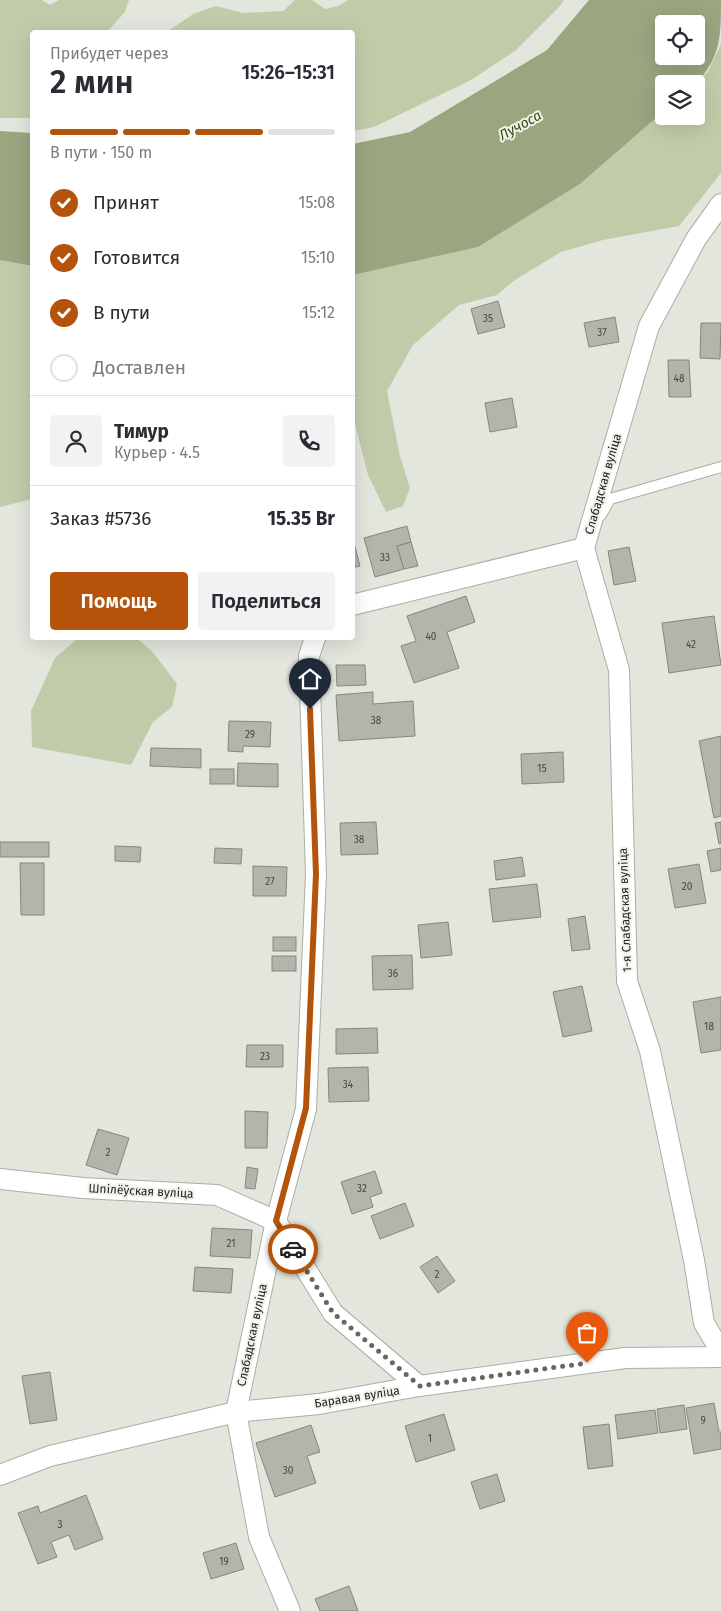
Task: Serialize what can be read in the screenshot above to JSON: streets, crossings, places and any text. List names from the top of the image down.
{
  "streets": {
    "street": [
      "Слабадская вуліца",
      "1-я Слабадская вуліца",
      "Шпілёўская вуліца",
      "Баравая вуліца"
    ]
  },
  "crossings": [
    ["Слабадская вуліца", "1-я Слабадская вуліца"],
    ["Слабадская вуліца", "Шпілёўская вуліца"],
    ["Слабадская вуліца", "Баравая вуліца"]
  ],
  "water": ["Лучоса"],
  "house_numbers": [
    "35",
    "37",
    "48",
    "33",
    "40",
    "42",
    "38",
    "29",
    "15",
    "38",
    "27",
    "20",
    "36",
    "18",
    "23",
    "34",
    "2",
    "32",
    "21",
    "2",
    "9",
    "1",
    "30",
    "3",
    "19"
  ],
  "page": {
    "heading": ["2 мин", "Прибудет через", "15:26–15:31"],
    "panel": [
      "Тимур",
      "Курьер · 4.5",
      "Заказ #5736",
      "15.35 Br"
    ],
    "bar": "В пути · 150 m",
    "list": [
      ["Принят", "15:08"],
      ["Готовится", "15:10"],
      ["В пути", "15:12"],
      "Доставлен"
    ],
    "buttons": ["Помощь", "Поделиться"]
  }
}
